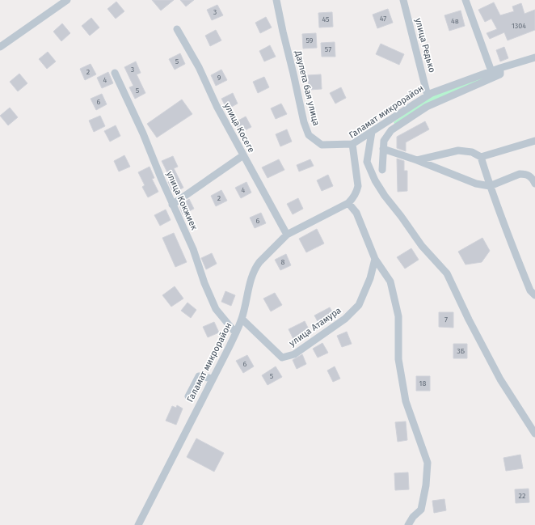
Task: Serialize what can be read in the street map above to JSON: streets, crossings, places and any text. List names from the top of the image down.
{
  "streets": {
    "street": [
      "улица Редько",
      "Даулета бая улица",
      "Галамат микрорайон",
      "улица Косеге",
      "улица Кокжиек",
      "улица Атамура"
    ]
  },
  "crossings": [
    ["улица Редько", "Галамат микрорайон"],
    ["Даулета бая улица", "Галамат микрорайон"],
    ["Галамат микрорайон", "улица Косеге"],
    ["Галамат микрорайон", "улица Кокжиек"],
    ["Галамат микрорайон", "улица Атамура"]
  ],
  "house_numbers": [
    "3",
    "47",
    "45",
    "4в",
    "1304",
    "59",
    "57",
    "5",
    "3",
    "2",
    "9",
    "4",
    "5",
    "6",
    "4",
    "2",
    "6",
    "8",
    "7",
    "3Б",
    "6",
    "5",
    "18",
    "22"
  ]
}
